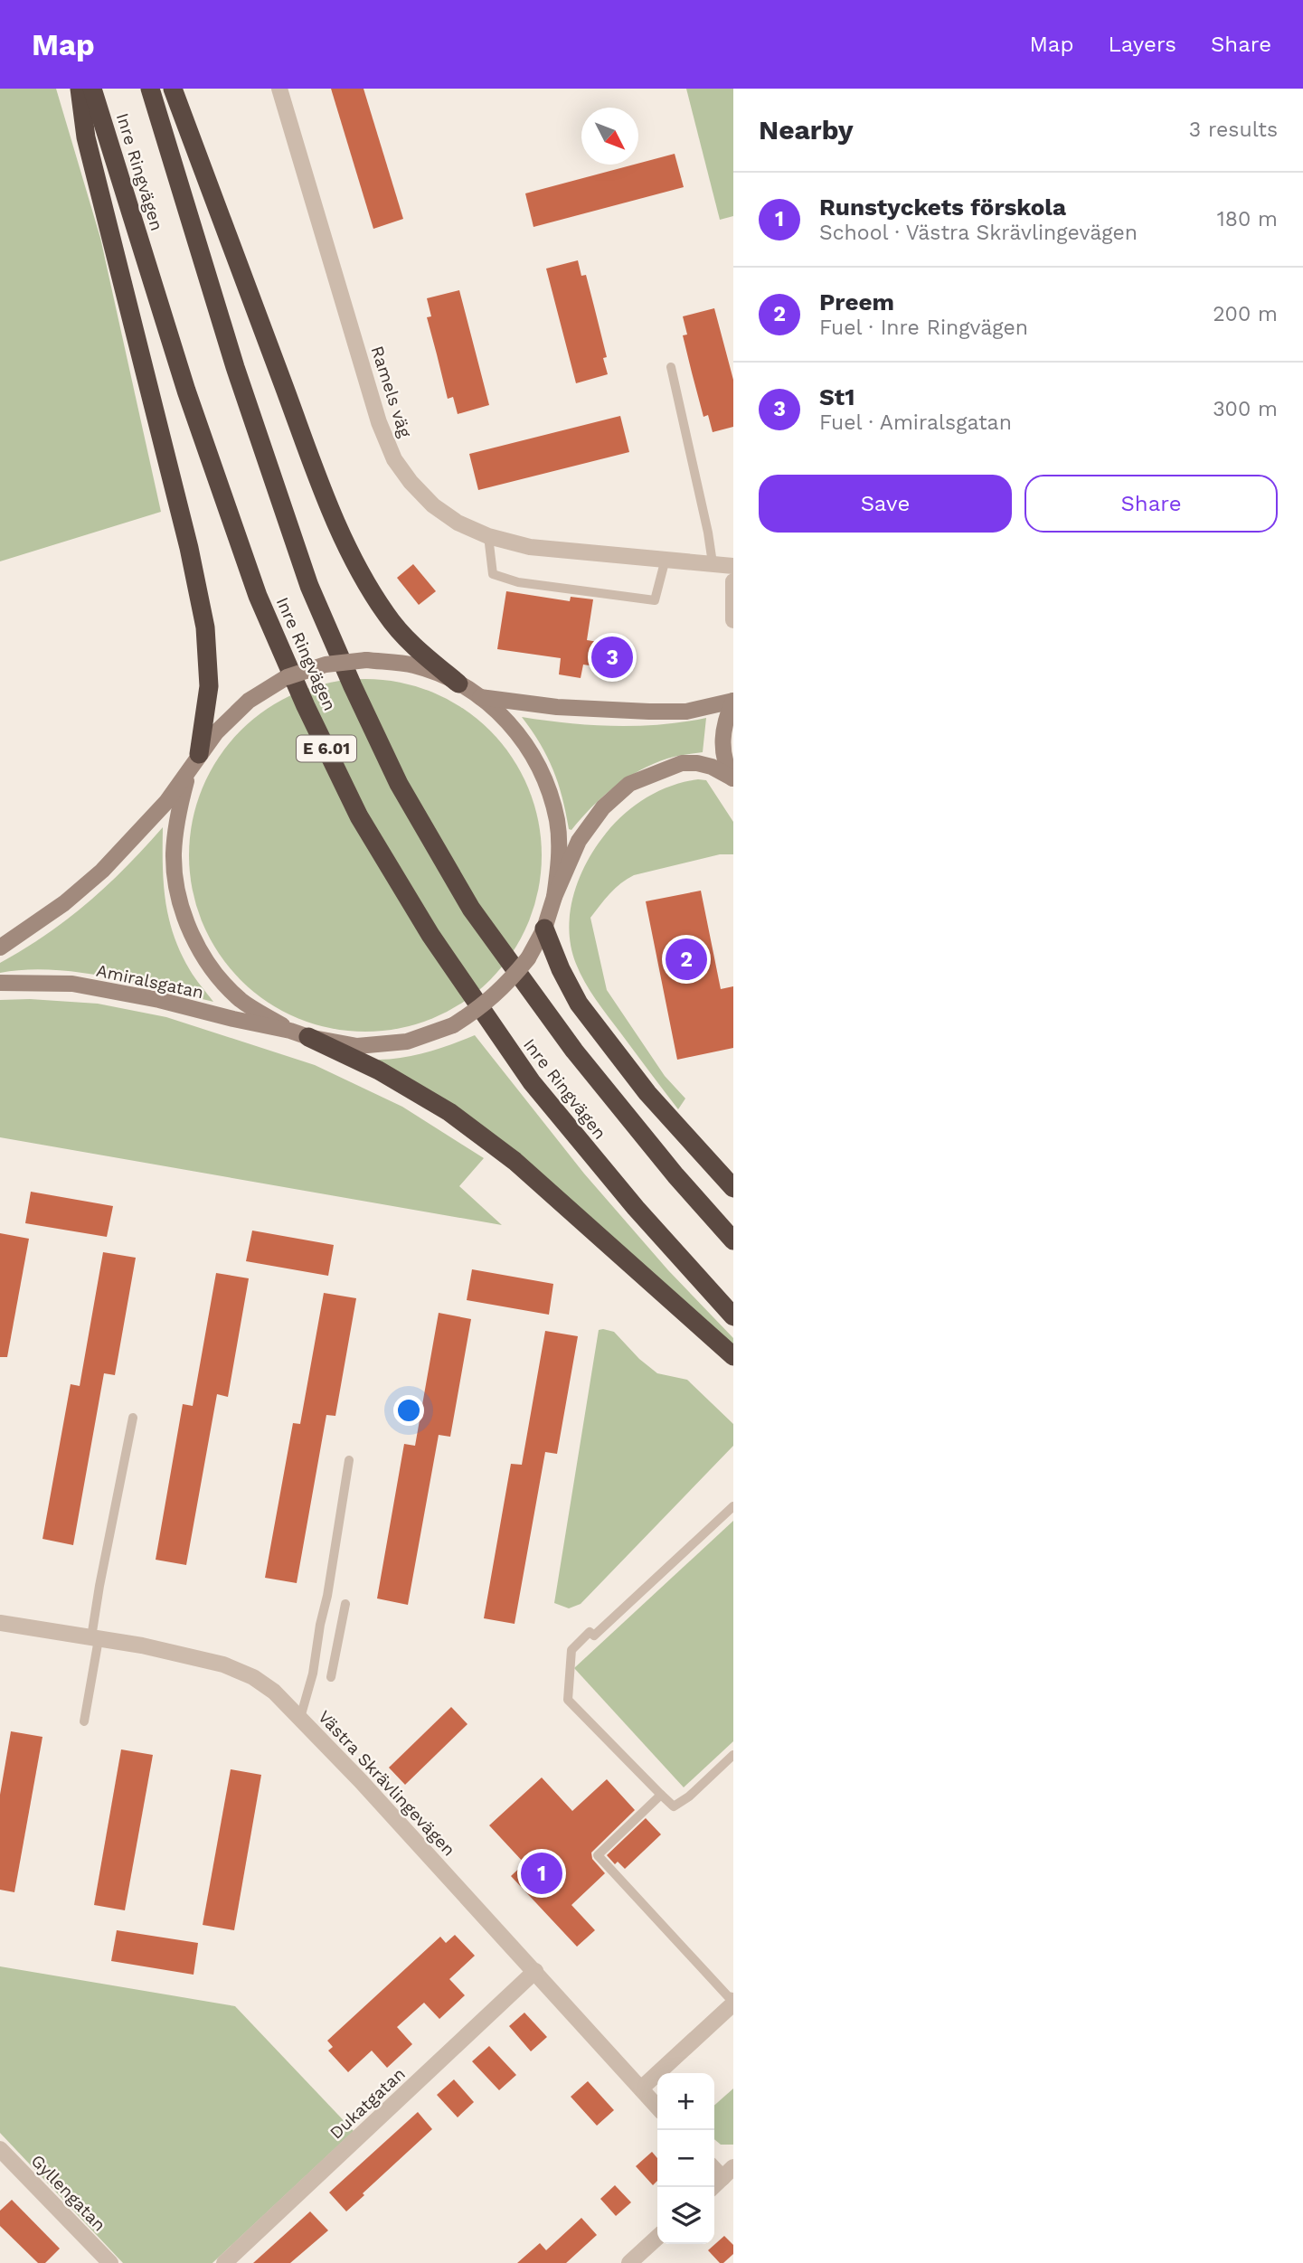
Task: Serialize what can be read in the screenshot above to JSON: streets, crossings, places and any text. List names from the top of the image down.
{
  "streets": {
    "highway": ["Inre Ringvägen", "E 6.01"],
    "main road": ["Amiralsgatan"],
    "street": [
      "Ramels väg",
      "Västra Skrävlingevägen",
      "Dukatgatan",
      "Gyllengatan"
    ]
  },
  "crossings": [
    ["Västra Skrävlingevägen", "Dukatgatan"]
  ],
  "north": "bottom right",
  "page": {
    "header": "Map",
    "nav": ["Map", "Layers", "Share"],
    "heading": ["Nearby", "3 results"],
    "list": [
      {
        "mark": "1",
        "name": "Runstyckets förskola",
        "note": "School · Västra Skrävlingevägen",
        "value": "180 m"
      },
      {
        "mark": "2",
        "name": "Preem",
        "note": "Fuel · Inre Ringvägen",
        "value": "200 m"
      },
      {
        "mark": "3",
        "name": "St1",
        "note": "Fuel · Amiralsgatan",
        "value": "300 m"
      }
    ],
    "buttons": ["Save", "Share"],
    "pins": ["3", "2", "1"],
    "map_buttons": ["+", "−"]
  }
}
